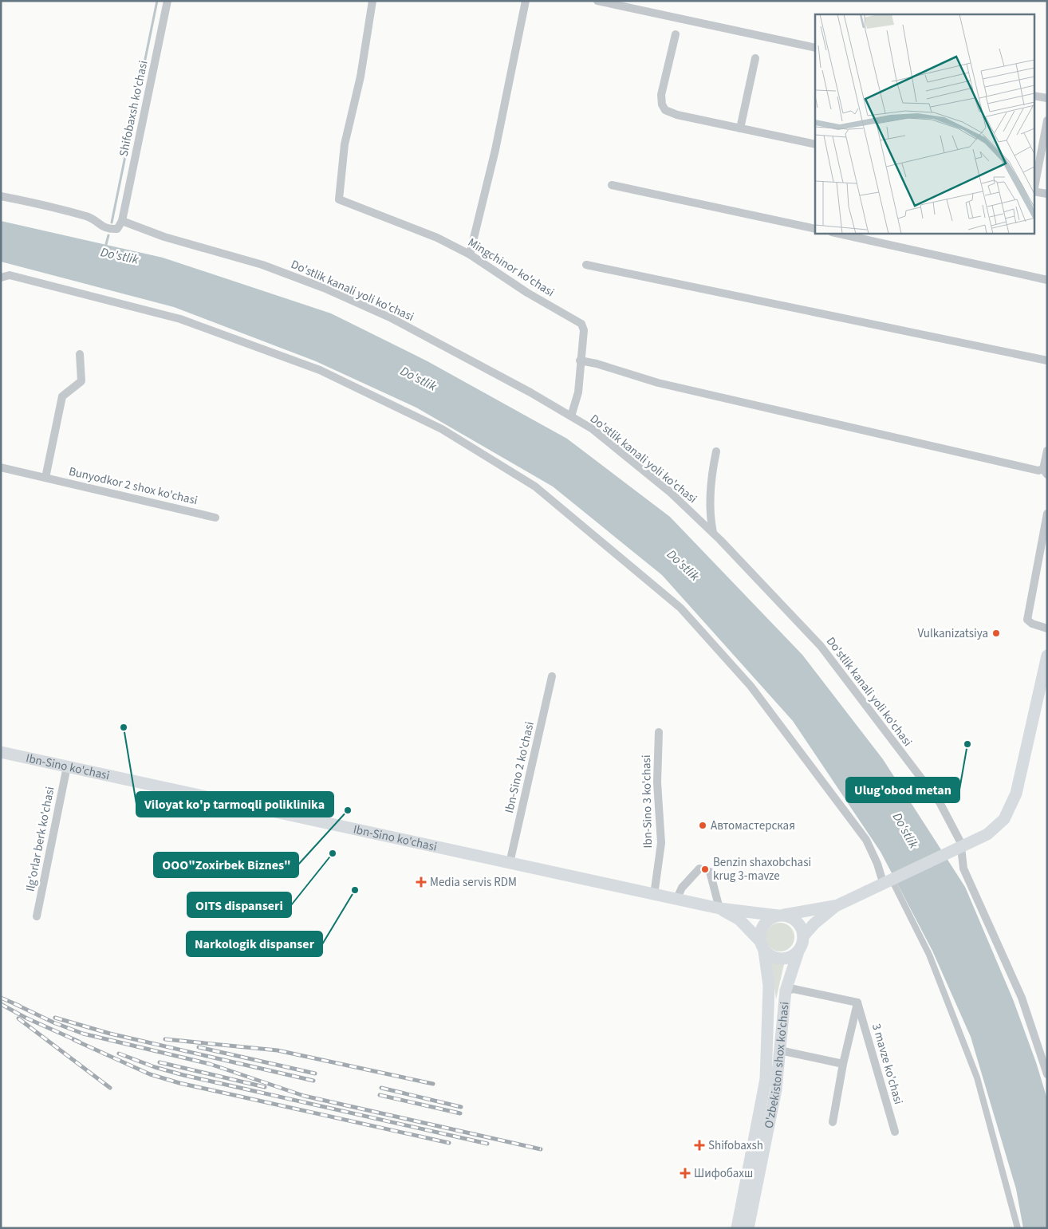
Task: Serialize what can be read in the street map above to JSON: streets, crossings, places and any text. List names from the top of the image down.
{
  "streets": {
    "main road": ["Ibn-Sino ko'chasi", "O'zbekiston shox ko'chasi"],
    "street": [
      "Shifobaxsh ko'chasi",
      "Mingchinor ko'chasi",
      "Do'stlik kanali yoli ko'chasi",
      "Bunyodkor 2 shox ko'chasi",
      "Ibn-Sino 2 ko'chasi",
      "Ibn-Sino 3 ko'chasi",
      "Ilg'orlar berk ko'chasi",
      "3 mavze ko'chasi"
    ]
  },
  "crossings": [
    ["Shifobaxsh ko'chasi", "Do'stlik kanali yoli ko'chasi"],
    ["Mingchinor ko'chasi", "Do'stlik kanali yoli ko'chasi"],
    ["Ibn-Sino ko'chasi", "Ibn-Sino 2 ko'chasi"],
    ["Ibn-Sino ko'chasi", "Ibn-Sino 3 ko'chasi"],
    ["Ibn-Sino ko'chasi", "Ilg'orlar berk ko'chasi"]
  ],
  "water": ["Do'stlik"],
  "places": {
    "other": [
      "Vulkanizatsiya",
      "Viloyat ko'p tarmoqli poliklinika",
      "Ulug'obod metan",
      "OOO\"Zoxirbek Biznes\"",
      "Автомастерская",
      "OITS dispanseri",
      "Benzin shaxobchasi krug 3-mavze",
      "Narkologik dispanser"
    ],
    "health": ["Media servis RDM", "Shifobaxsh", "Шифобахш"]
  }
}
